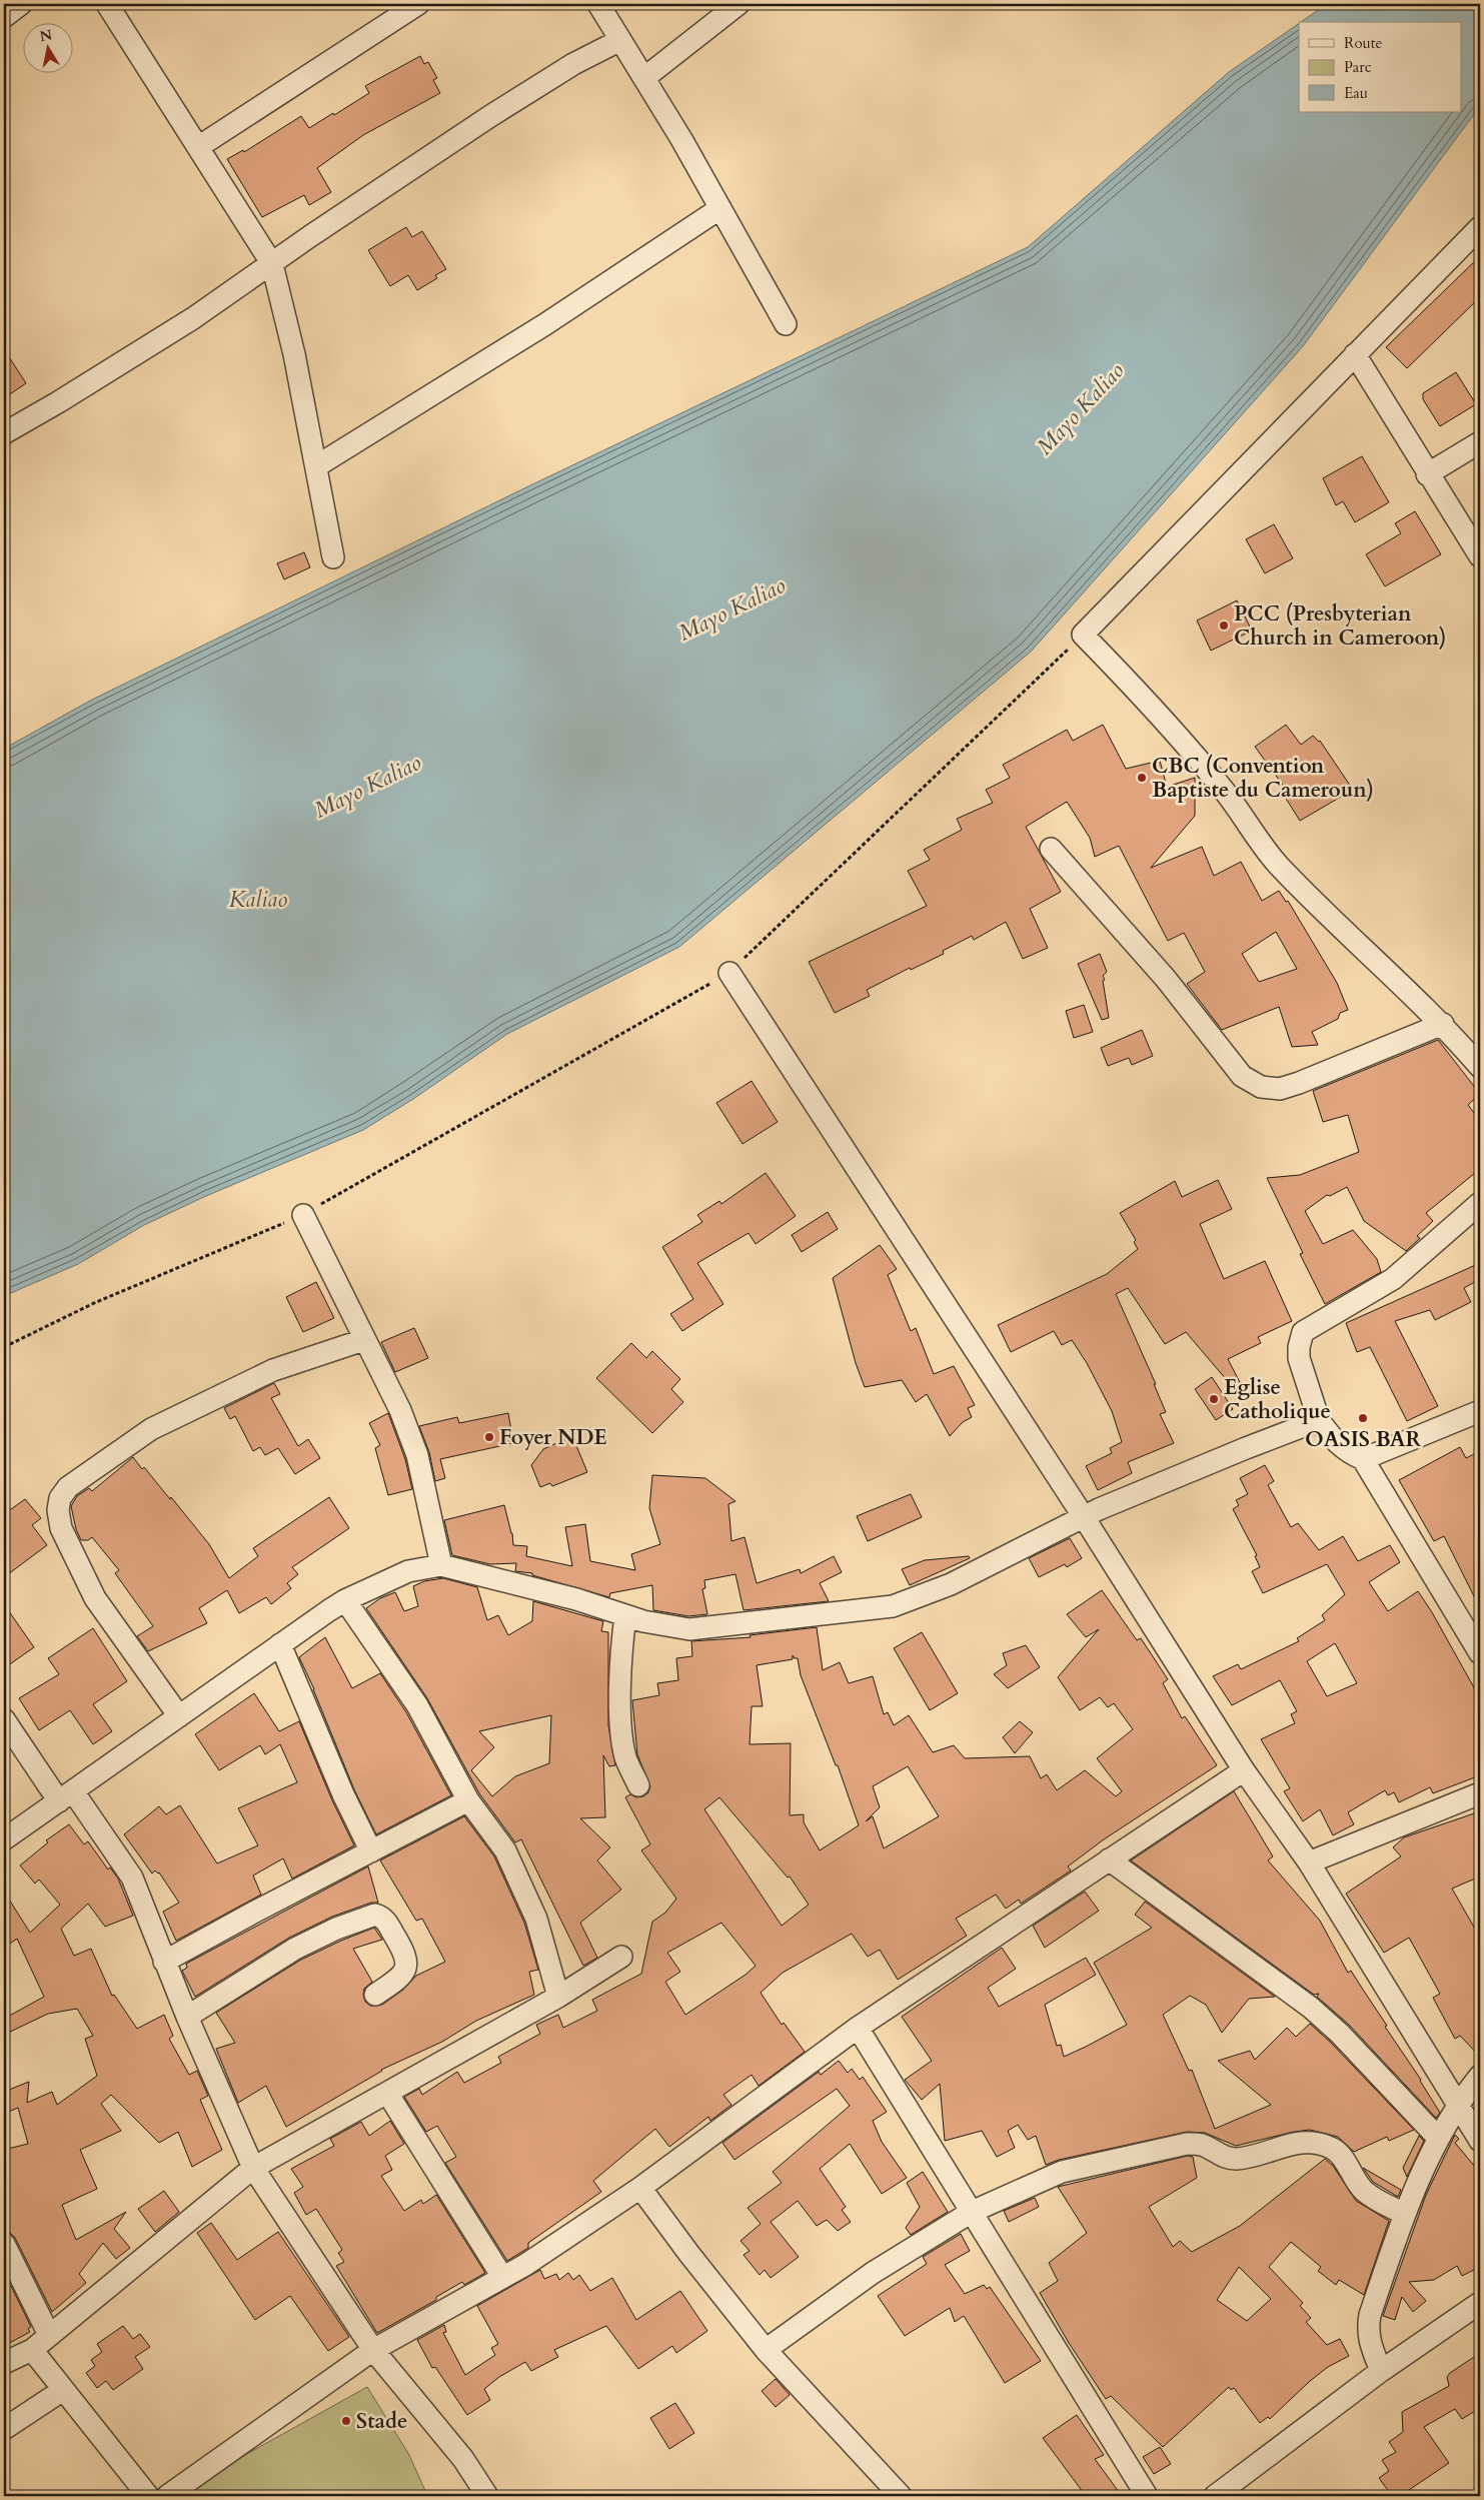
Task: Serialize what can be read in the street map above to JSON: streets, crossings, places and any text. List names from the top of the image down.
{
  "water": ["Mayo Kaliao", "Kaliao"],
  "places": [
    "PCC (Presbyterian Church in Cameroon)",
    "CBC (Convention Baptiste du Cameroun)",
    "Eglise Catholique",
    "OASIS BAR",
    "Foyer NDE",
    "Stade"
  ],
  "legend": ["Route", "Parc", "Eau"],
  "north": "top"
}
